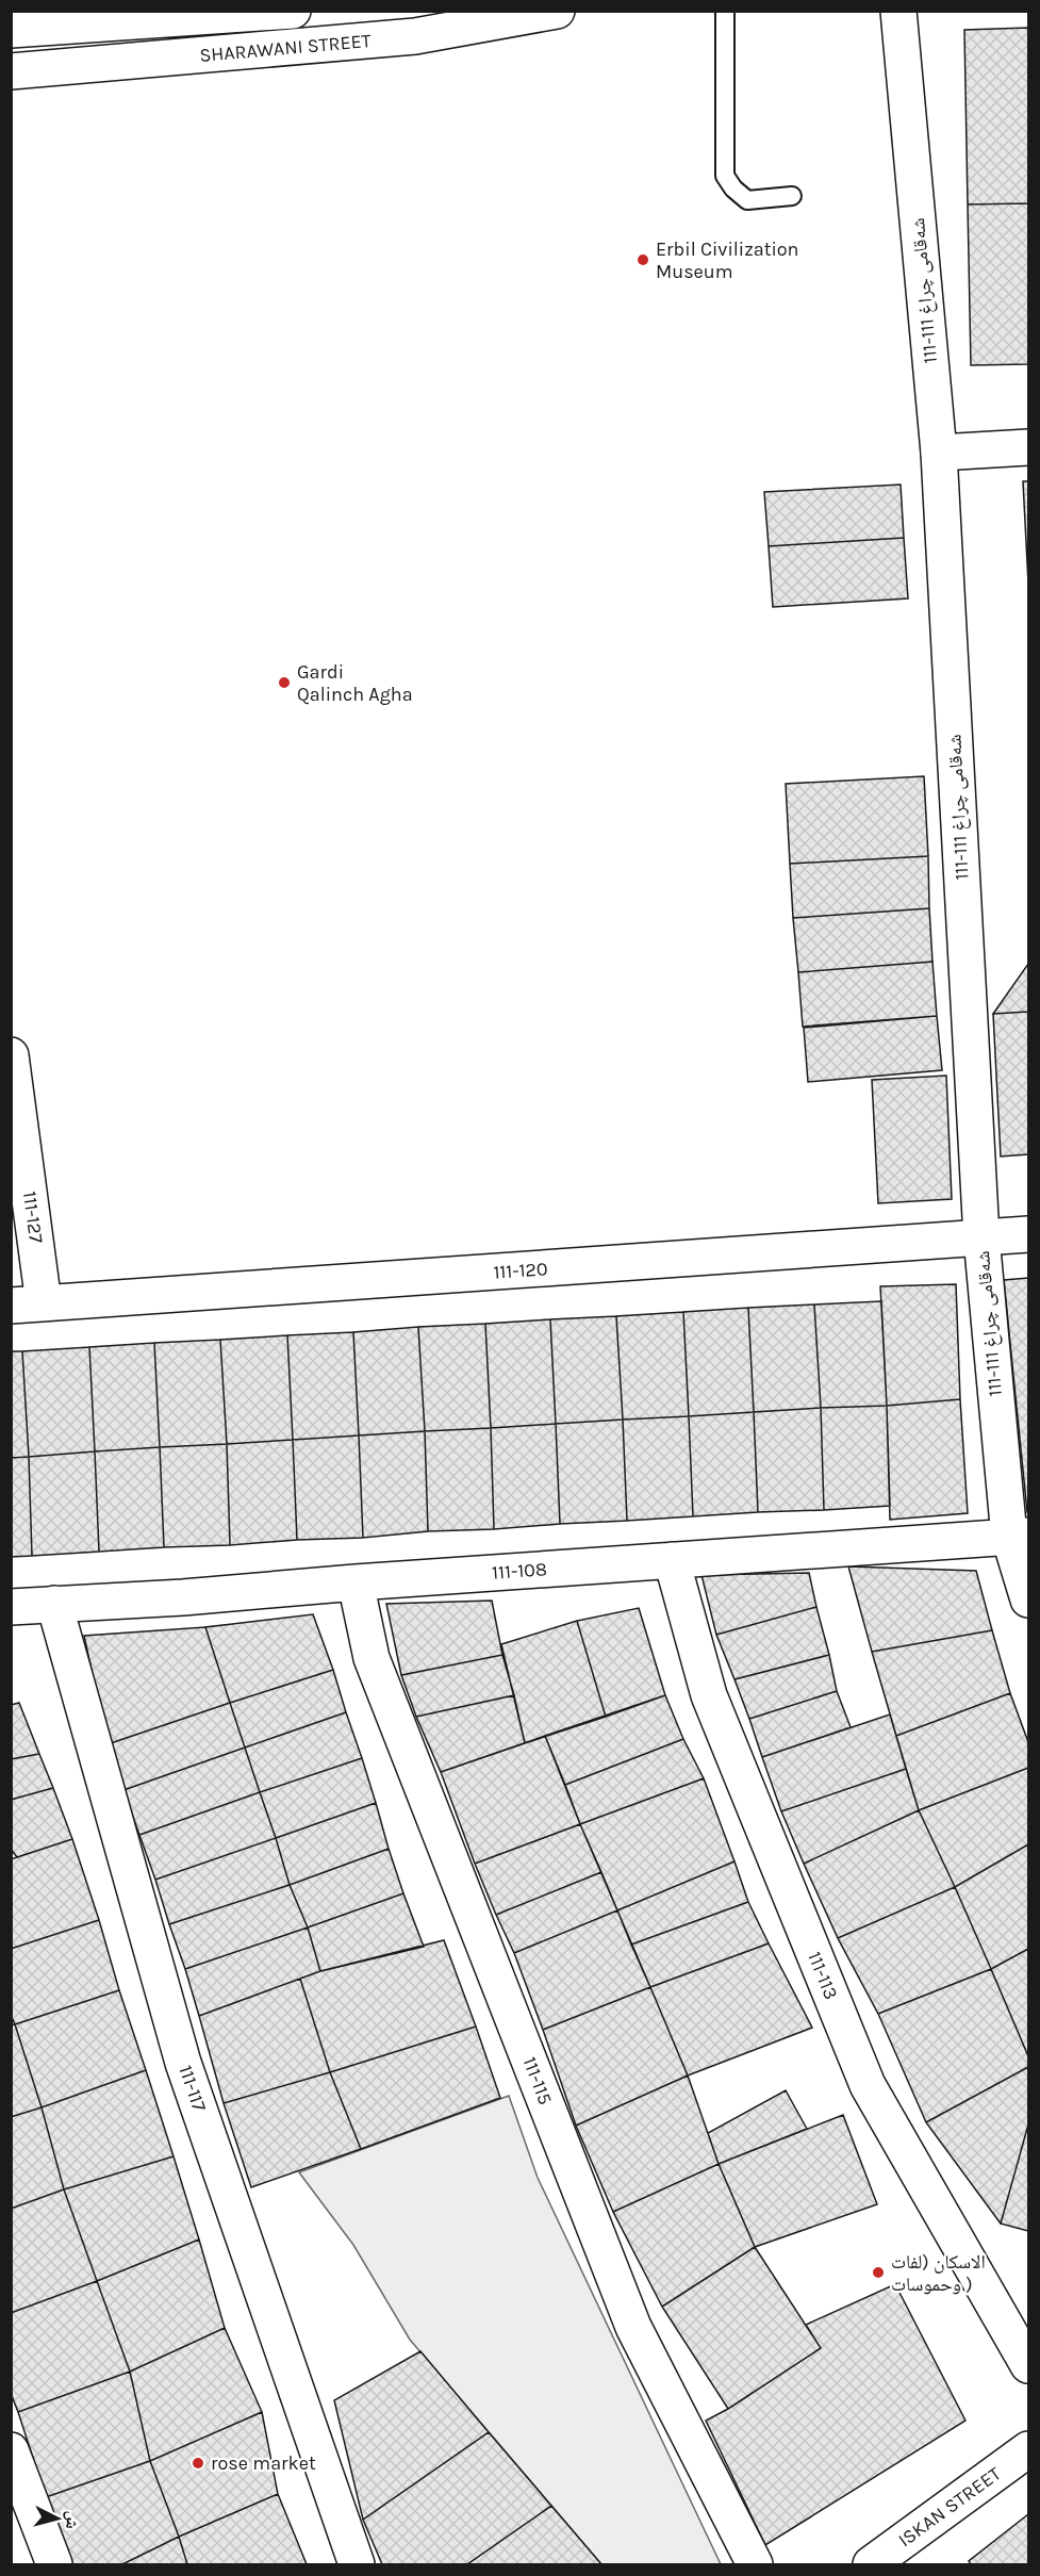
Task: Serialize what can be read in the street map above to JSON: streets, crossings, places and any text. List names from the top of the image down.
{
  "streets": {
    "street": [
      "SHARAWANI STREET",
      "شەقامی چراغ 111-111",
      "111-127",
      "111-120",
      "111-108",
      "111-113",
      "111-115",
      "111-117",
      "ISKAN STREET"
    ]
  },
  "crossings": [
    ["شەقامی چراغ 111-111", "111-120"],
    ["شەقامی چراغ 111-111", "111-108"],
    ["111-127", "111-120"],
    ["111-108", "111-113"],
    ["111-108", "111-115"],
    ["111-108", "111-117"]
  ],
  "places": [
    "Erbil Civilization Museum",
    "Gardi Qalinch Agha",
    "الاسكان (لفات وحموسات )",
    "rose market"
  ],
  "north": "right"
}
